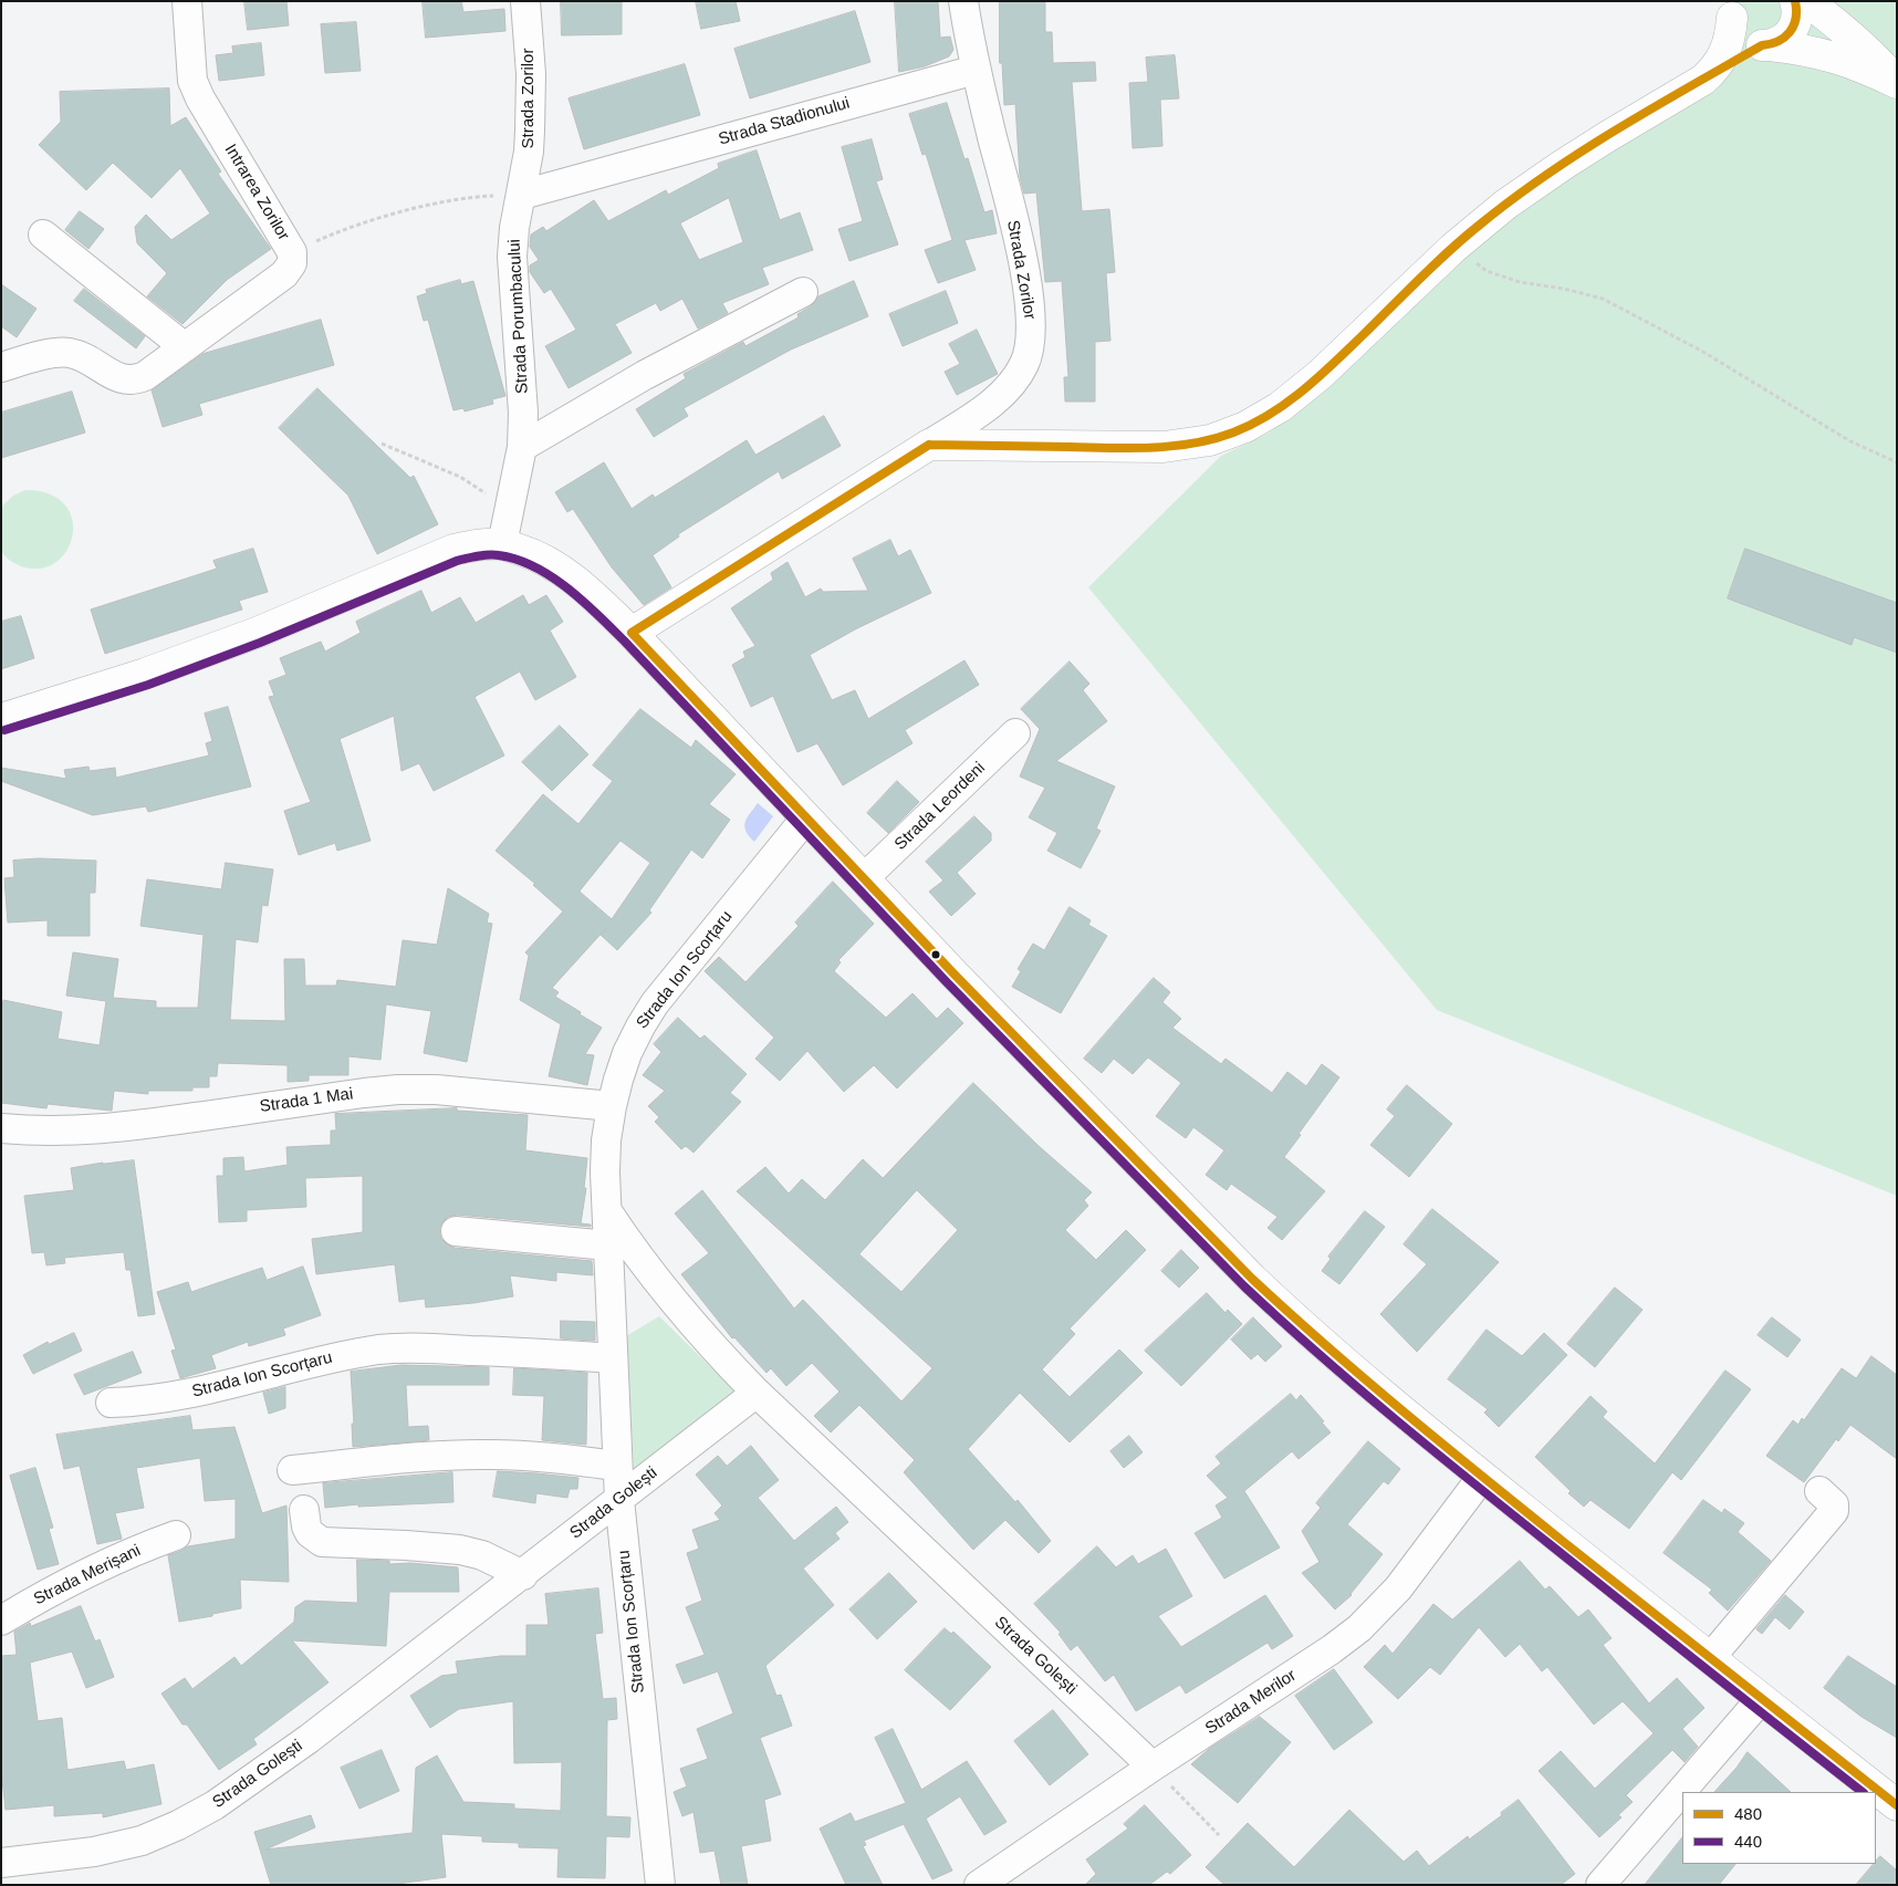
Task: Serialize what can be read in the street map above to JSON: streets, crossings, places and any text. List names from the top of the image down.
{
  "streets": {
    "main road": ["Strada Zorilor"],
    "street": [
      "Strada Stadionului",
      "Intrarea Zorilor",
      "Strada Porumbacului",
      "Strada Leordeni",
      "Strada Ion Scorțaru",
      "Strada 1 Mai",
      "Strada Golești",
      "Strada Merișani",
      "Strada Merilor"
    ]
  },
  "crossings": [
    ["Strada Zorilor", "Strada Stadionului"],
    ["Strada Zorilor", "Intrarea Zorilor"],
    ["Strada Zorilor", "Strada Porumbacului"],
    ["Strada Stadionului", "Intrarea Zorilor"],
    ["Strada Stadionului", "Strada Porumbacului"],
    ["Intrarea Zorilor", "Strada Porumbacului"],
    ["Strada Ion Scorțaru", "Strada 1 Mai"],
    ["Strada Ion Scorțaru", "Strada Golești"],
    ["Strada Golești", "Strada Merilor"]
  ],
  "lines": ["transit line 480", "transit line 440"],
  "legend": ["480", "440"]
}
